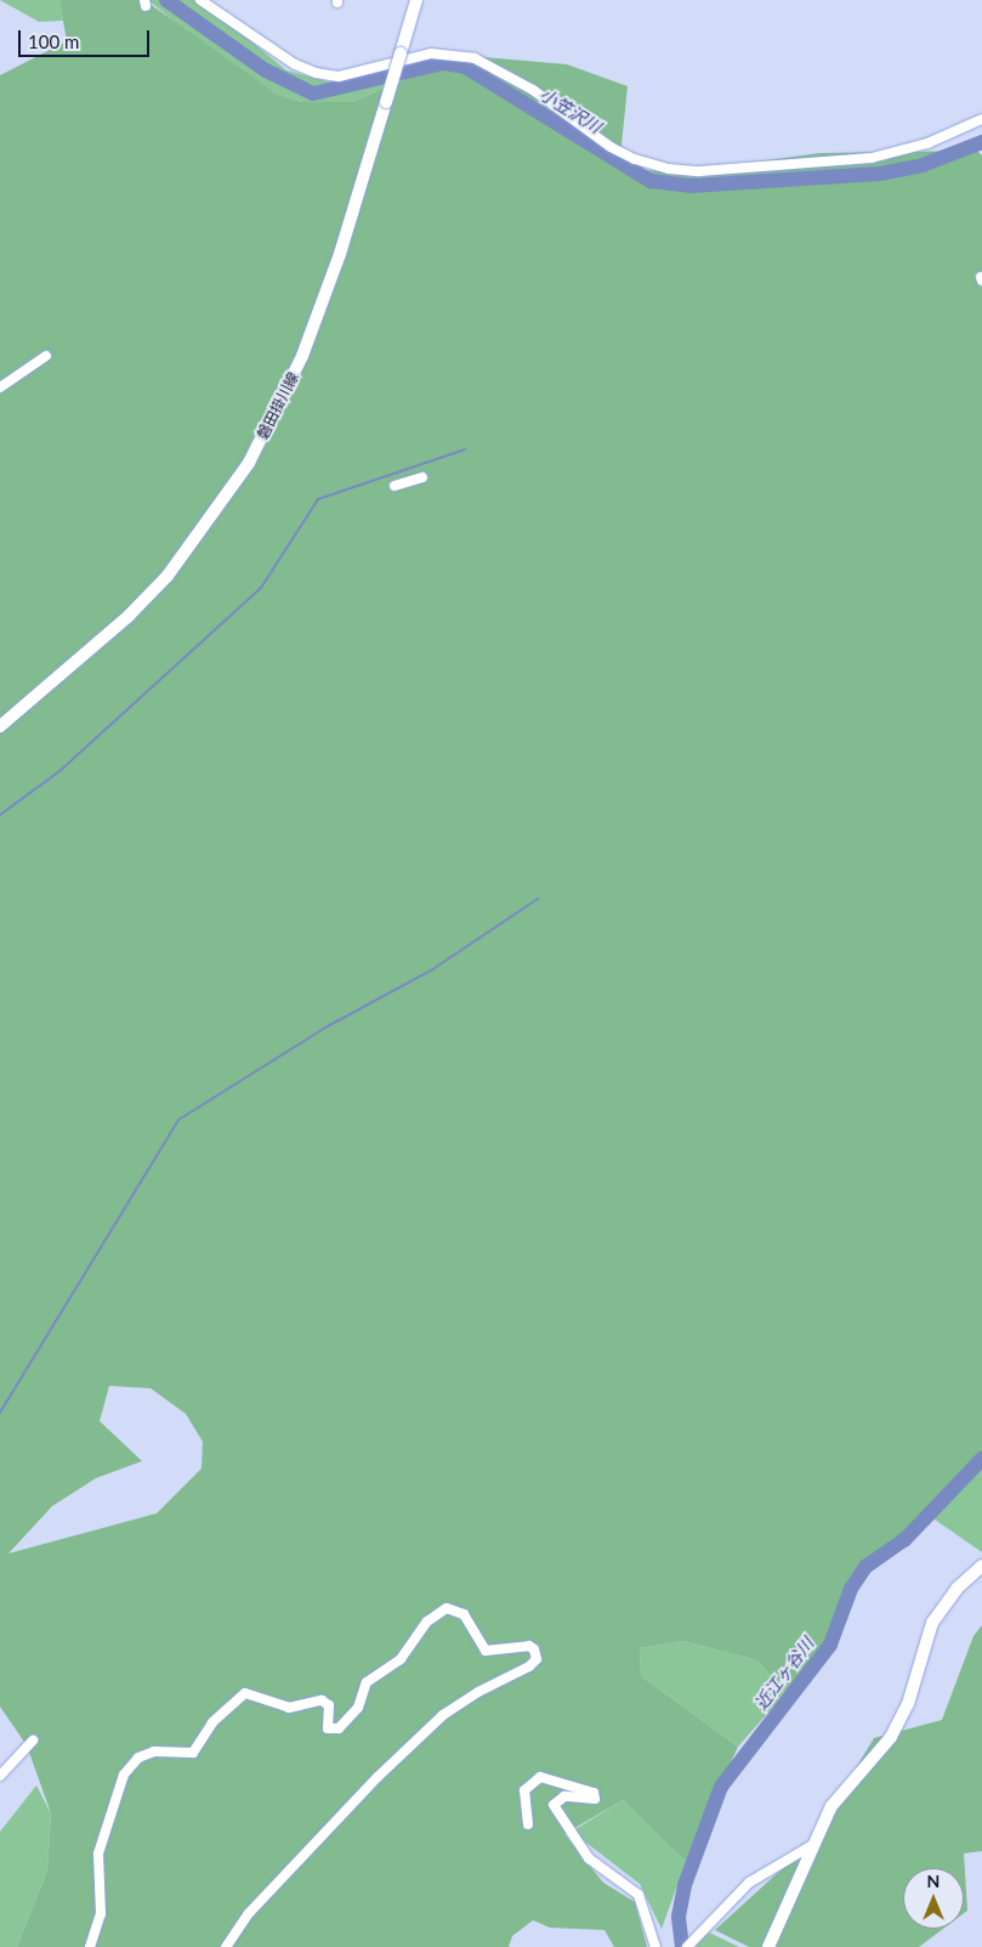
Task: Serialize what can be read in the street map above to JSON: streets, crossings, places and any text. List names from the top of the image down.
{
  "streets": {
    "main road": ["磐田掛川線"]
  },
  "water": ["小笠沢川", "近江ヶ谷川"],
  "scale_bar": "100 m",
  "north": "top"
}
